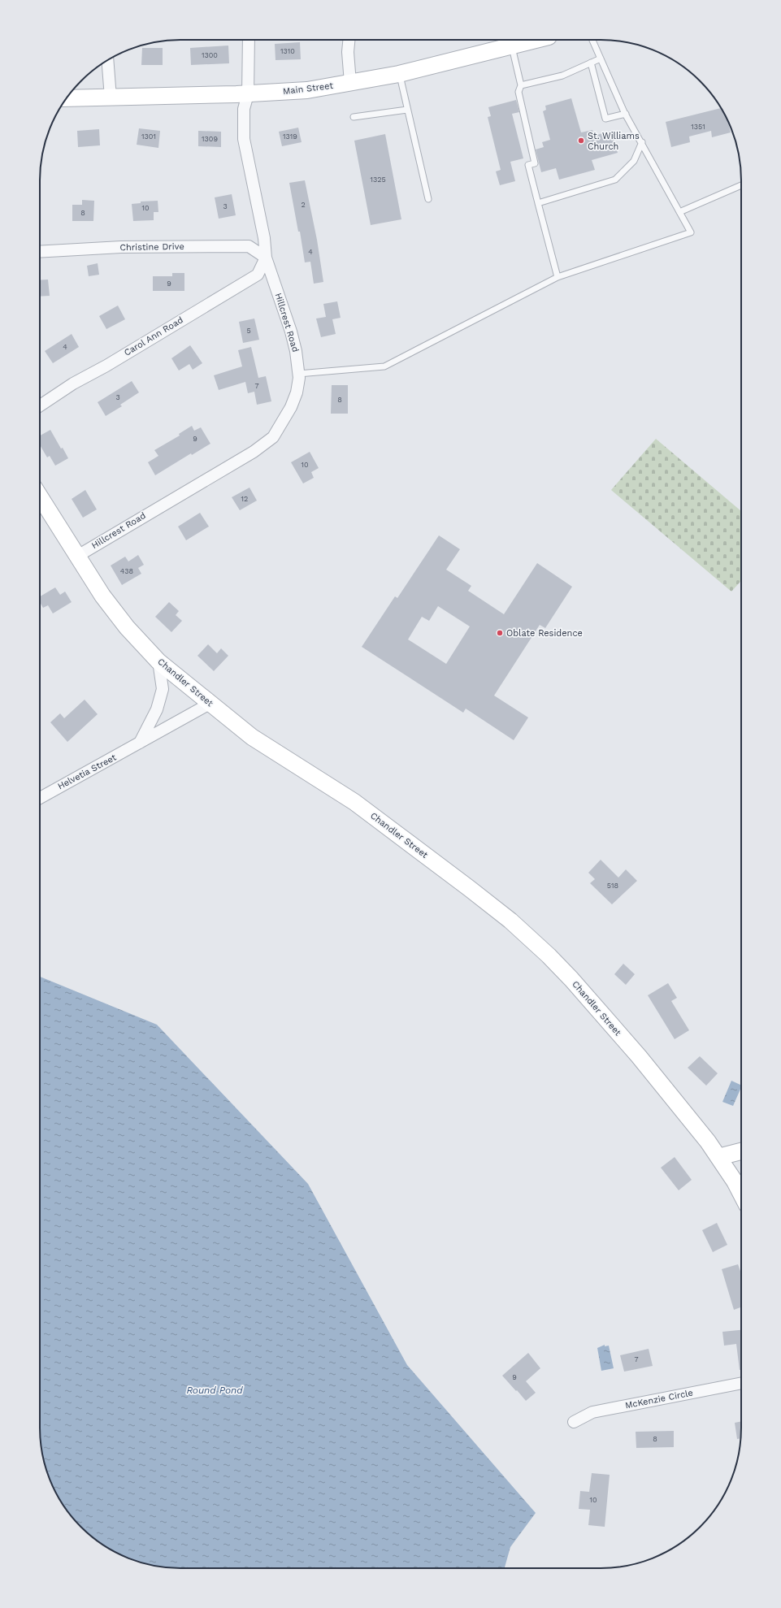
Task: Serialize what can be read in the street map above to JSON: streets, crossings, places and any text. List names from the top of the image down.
{
  "streets": {
    "main road": ["Main Street", "Chandler Street"],
    "street": [
      "Christine Drive",
      "Hillcrest Road",
      "Carol Ann Road",
      "Helvetia Street",
      "McKenzie Circle"
    ]
  },
  "crossings": [
    ["Main Street", "Hillcrest Road"],
    ["Christine Drive", "Hillcrest Road"],
    ["Christine Drive", "Carol Ann Road"],
    ["Hillcrest Road", "Carol Ann Road"],
    ["Hillcrest Road", "Chandler Street"],
    ["Chandler Street", "Helvetia Street"]
  ],
  "water": ["Round Pond"],
  "places": ["St. Williams Church", "Oblate Residence"],
  "house_numbers": [
    "1310",
    "1300",
    "1351",
    "1301",
    "1319",
    "1309",
    "1325",
    "2",
    "3",
    "10",
    "8",
    "4",
    "9",
    "5",
    "4",
    "7",
    "3",
    "8",
    "9",
    "10",
    "12",
    "438",
    "518",
    "7",
    "9",
    "8",
    "10"
  ]
}
